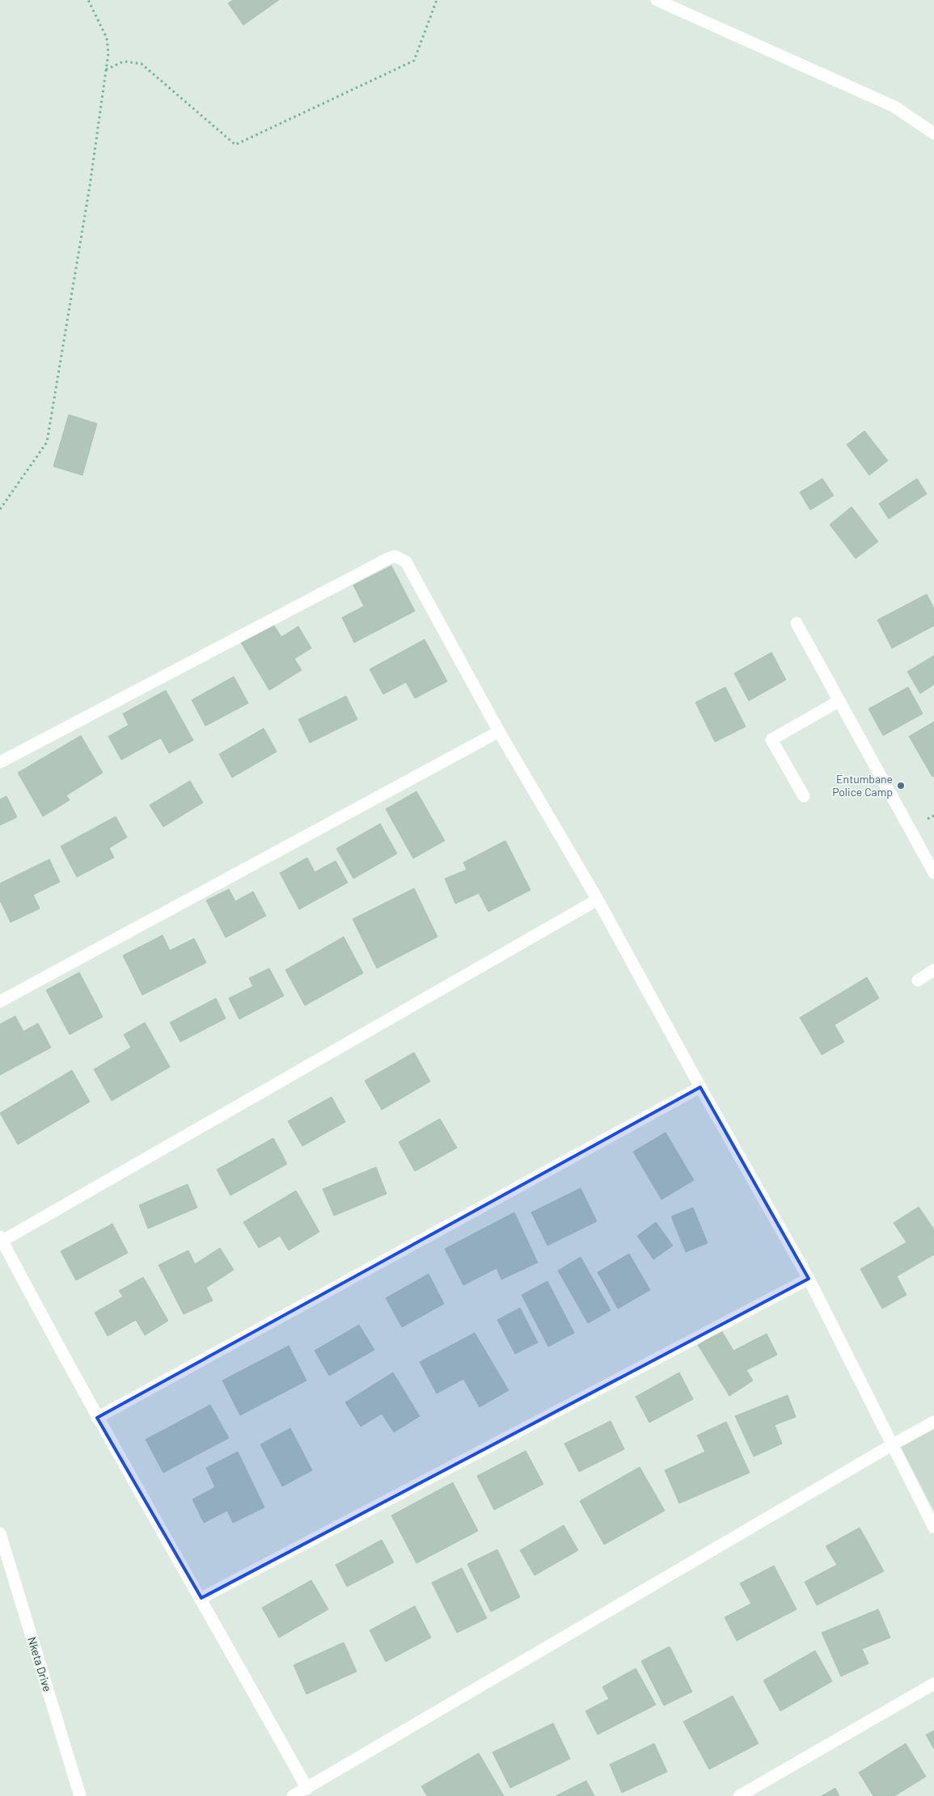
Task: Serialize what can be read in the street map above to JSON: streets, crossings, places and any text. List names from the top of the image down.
{
  "streets": {
    "street": ["Nketa Drive"]
  },
  "places": ["Entumbane Police Camp"]
}
